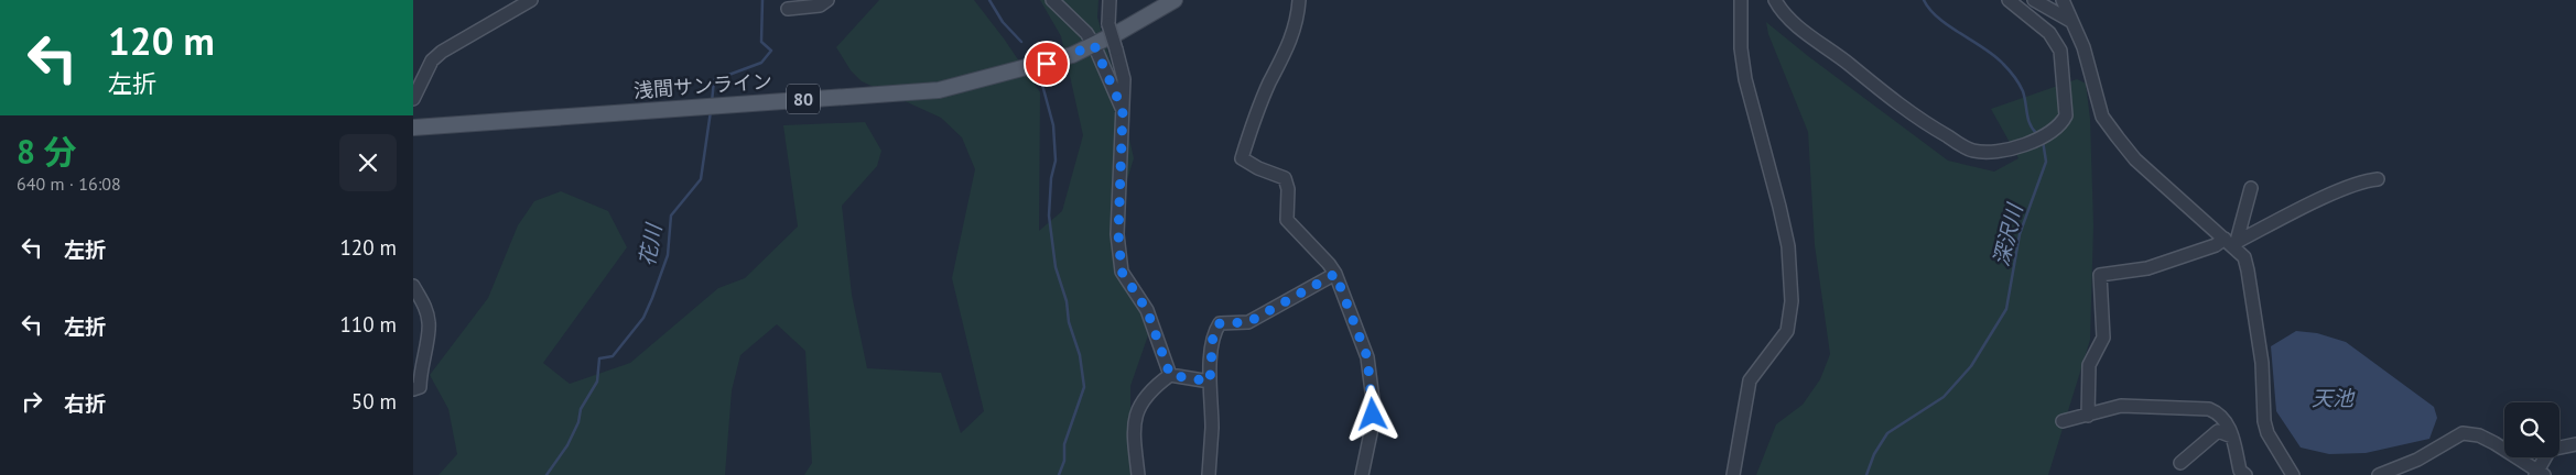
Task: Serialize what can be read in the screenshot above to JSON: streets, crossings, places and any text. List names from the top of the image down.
{
  "streets": {
    "main road": ["浅間サンライン", "80"]
  },
  "water": ["深沢川", "花川", "天池"],
  "page": {
    "turn": ["120 m", "左折"],
    "heading": ["8 分", "640 m · 16:08"],
    "list": [
      {
        "name": "左折",
        "value": "120 m"
      },
      {
        "name": "左折",
        "value": "110 m"
      },
      {
        "name": "右折",
        "value": "50 m"
      }
    ]
  }
}
